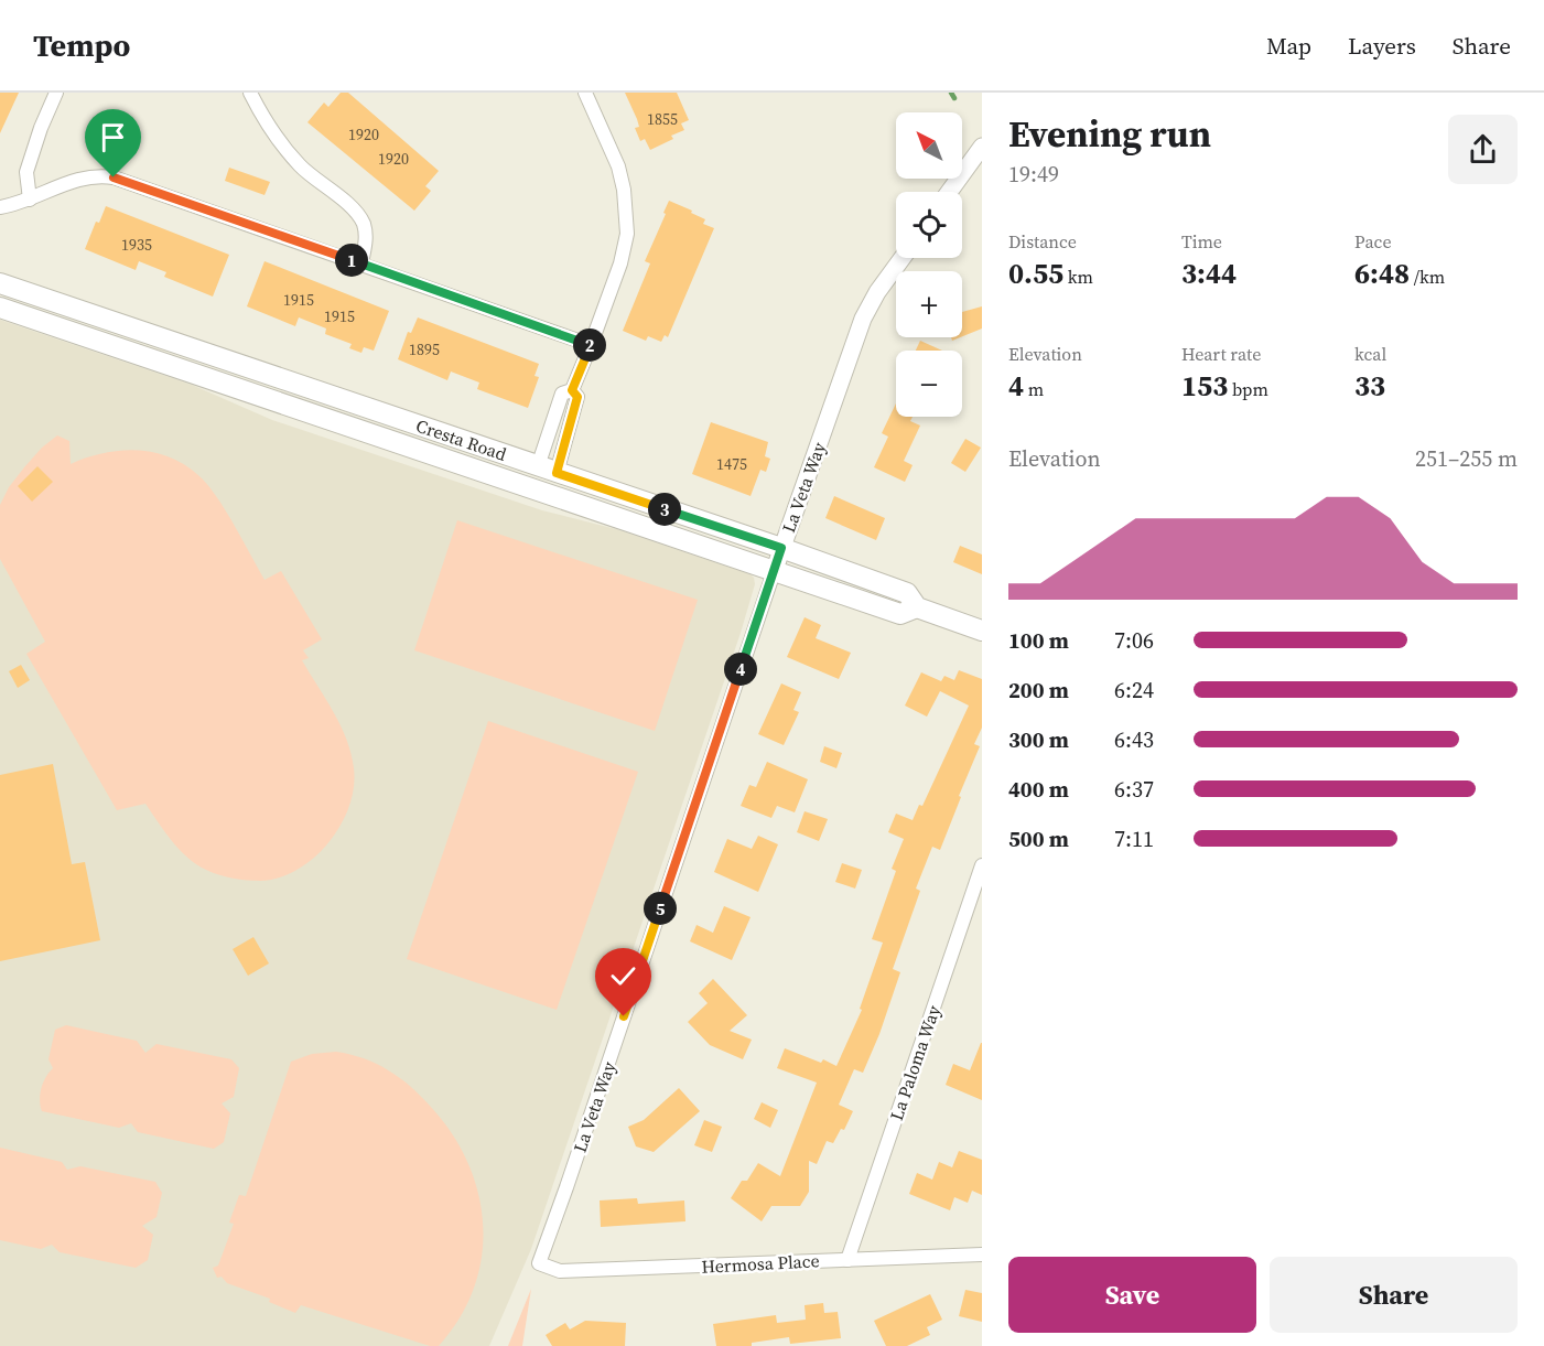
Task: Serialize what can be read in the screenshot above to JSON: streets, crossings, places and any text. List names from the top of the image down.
{
  "streets": {
    "main road": ["Cresta Road"],
    "street": ["La Veta Way", "La Paloma Way", "Hermosa Place"]
  },
  "crossings": [
    ["Cresta Road", "La Veta Way"],
    ["La Veta Way", "Hermosa Place"],
    ["La Paloma Way", "Hermosa Place"]
  ],
  "house_numbers": [
    "1855",
    "1920",
    "1920",
    "1935",
    "1915",
    "1915",
    "1895",
    "1475"
  ],
  "north": "top left",
  "page": {
    "header": "Tempo",
    "nav": ["Map", "Layers", "Share"],
    "heading": ["Evening run", "19:49"],
    "map_buttons": ["+", "−"],
    "stats": [
      ["Distance", "0.55 km"],
      ["Time", "3:44"],
      ["Pace", "6:48 /km"],
      ["Elevation", "4 m"],
      ["Heart rate", "153 bpm"],
      ["kcal", "33"]
    ],
    "pins": [
      "1",
      "2",
      "3",
      "4",
      "5"
    ],
    "chart": ["Elevation", "251–255 m"],
    "list": [
      {
        "name": "100 m",
        "note": "7:06"
      },
      {
        "name": "200 m",
        "note": "6:24"
      },
      {
        "name": "300 m",
        "note": "6:43"
      },
      {
        "name": "400 m",
        "note": "6:37"
      },
      {
        "name": "500 m",
        "note": "7:11"
      }
    ],
    "buttons": ["Save", "Share"]
  }
}
